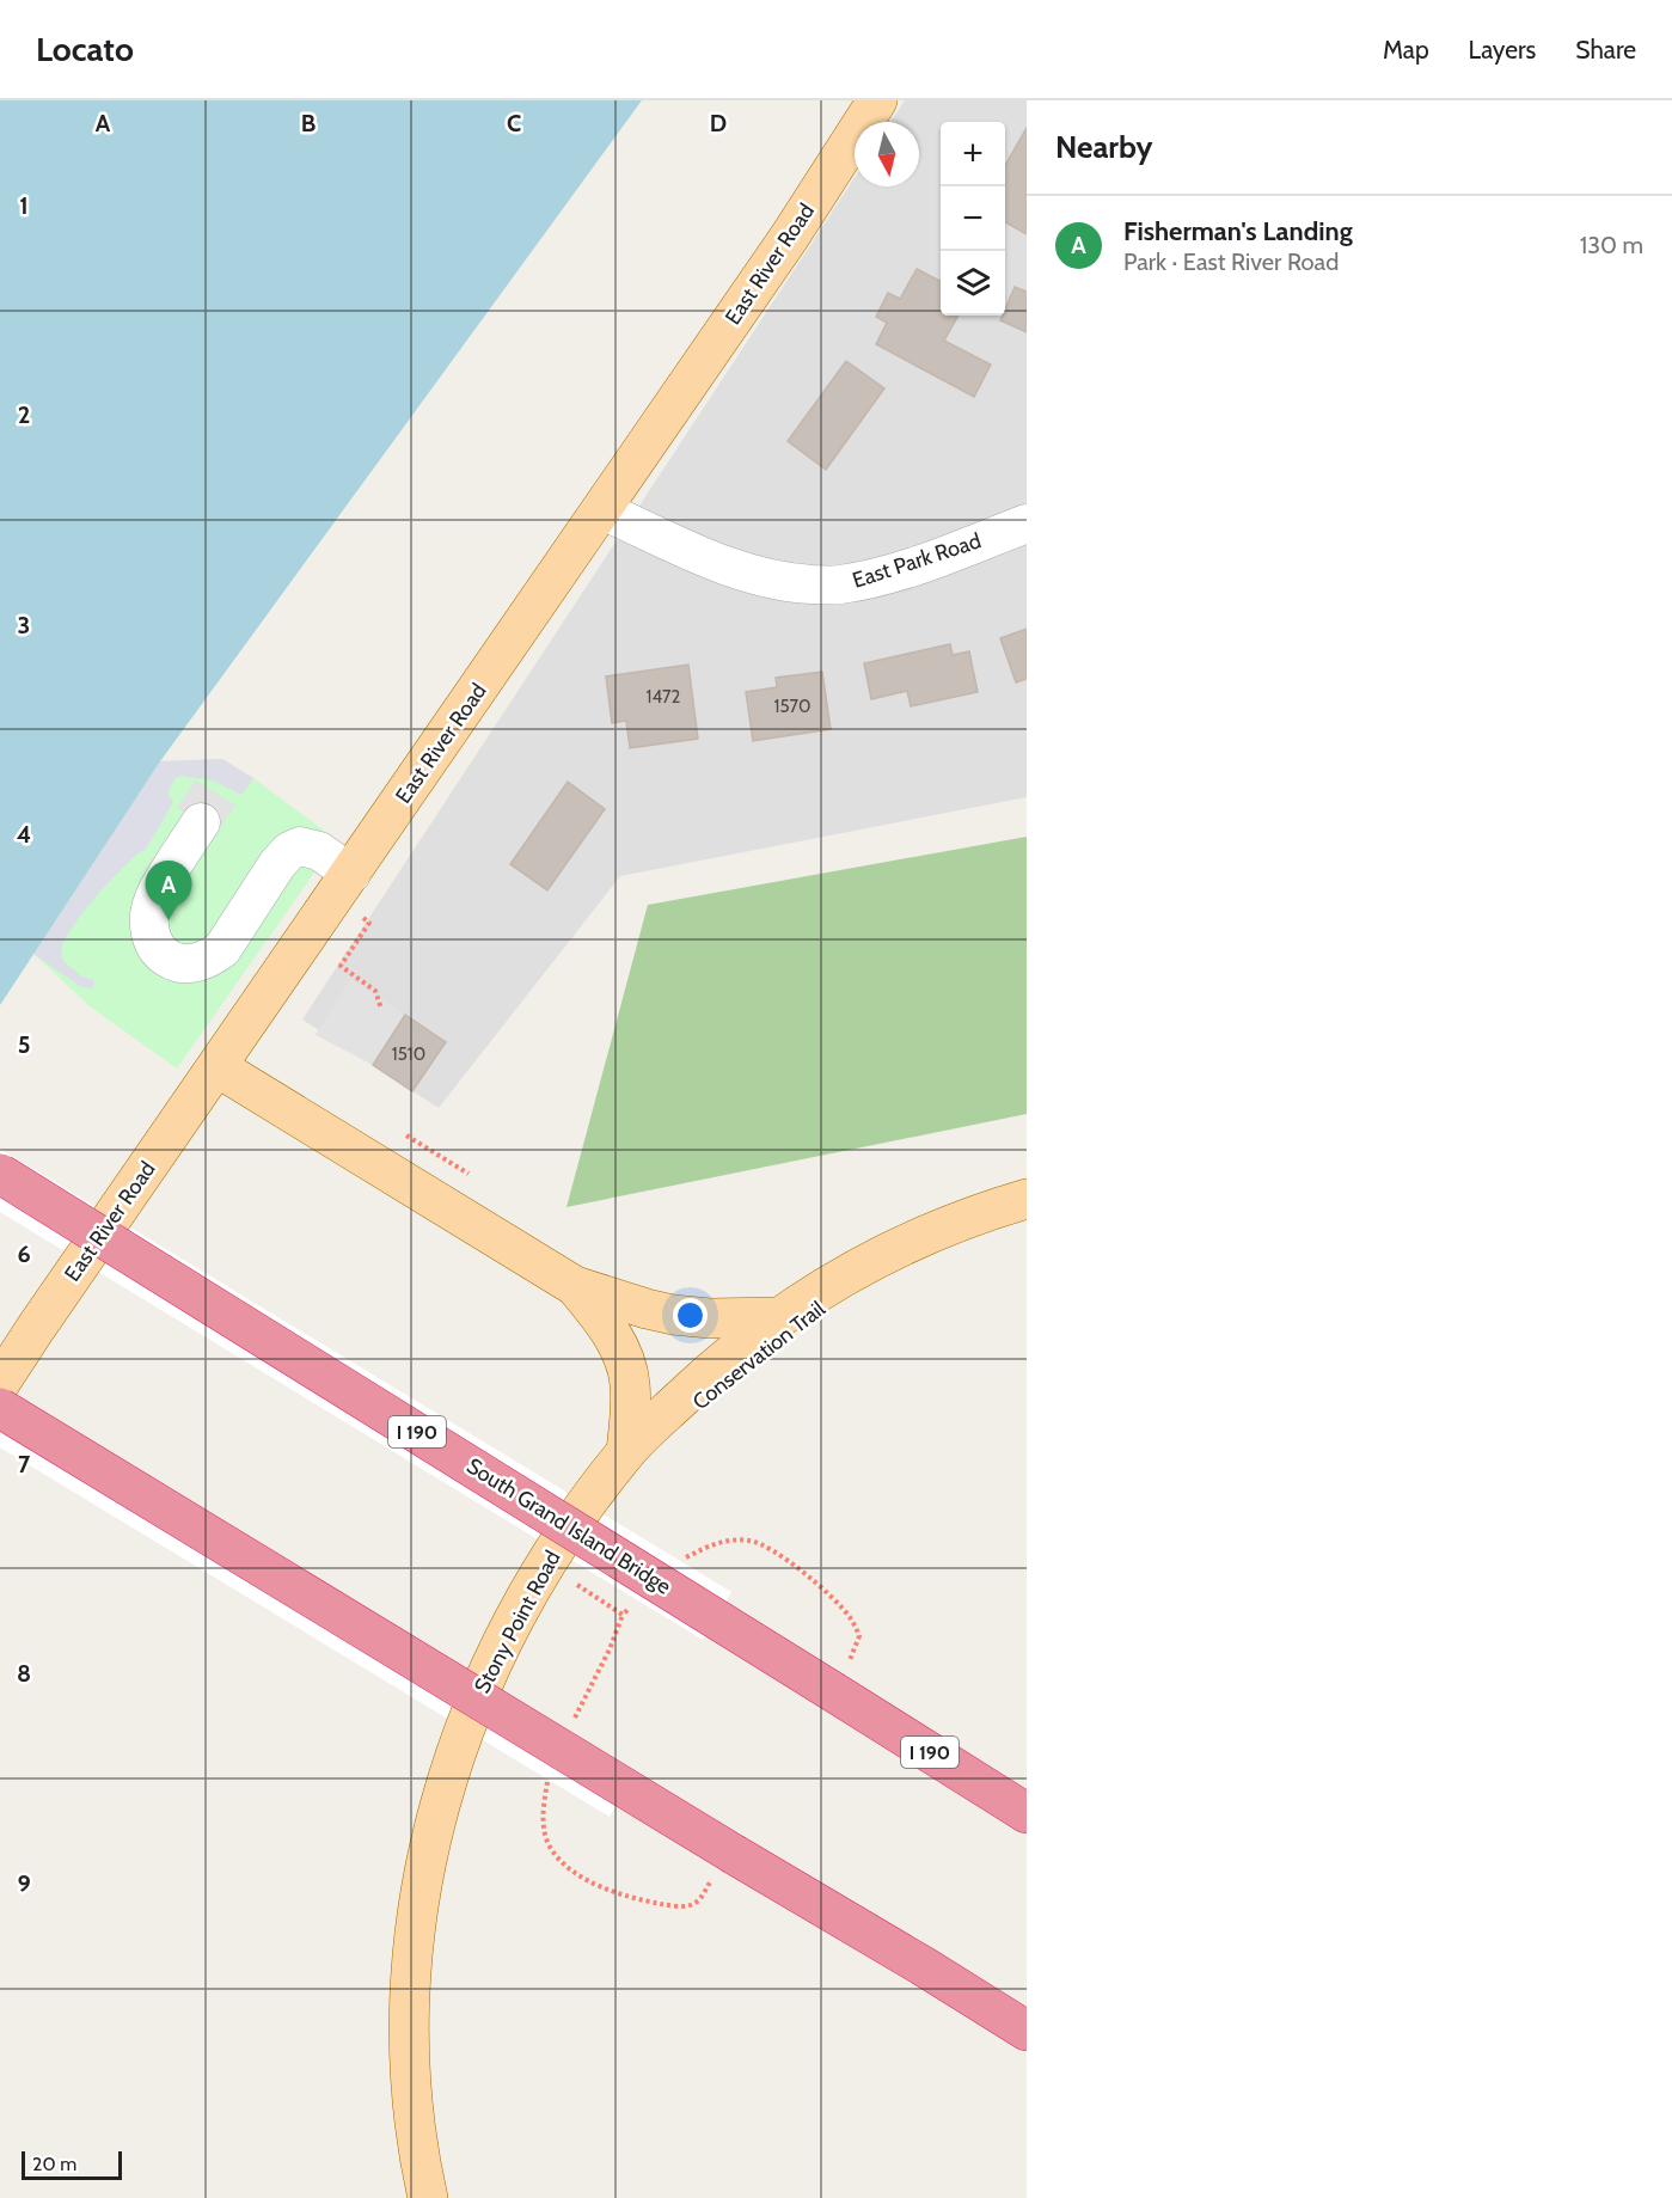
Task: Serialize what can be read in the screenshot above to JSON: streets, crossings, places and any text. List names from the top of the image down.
{
  "streets": {
    "highway": ["I 190", "South Grand Island Bridge"],
    "main road": ["East River Road", "Stony Point Road"],
    "street": ["East Park Road"]
  },
  "crossings": [
    ["East River Road", "East Park Road"]
  ],
  "house_numbers": ["1472", "1570", "1510"],
  "scale_bar": "20 m",
  "north": "bottom",
  "page": {
    "header": "Locato",
    "nav": ["Map", "Layers", "Share"],
    "heading": "Nearby",
    "map_buttons": ["+", "−"],
    "list": [
      {
        "mark": "A",
        "name": "Fisherman's Landing",
        "note": "Park · East River Road",
        "value": "130 m"
      }
    ],
    "pins": "A",
    "scale": "20 m"
  },
  "grid": {
    "columns": [
      "A",
      "B",
      "C",
      "D"
    ],
    "rows": [
      "1",
      "2",
      "3",
      "4",
      "5",
      "6",
      "7",
      "8",
      "9"
    ]
  }
}
